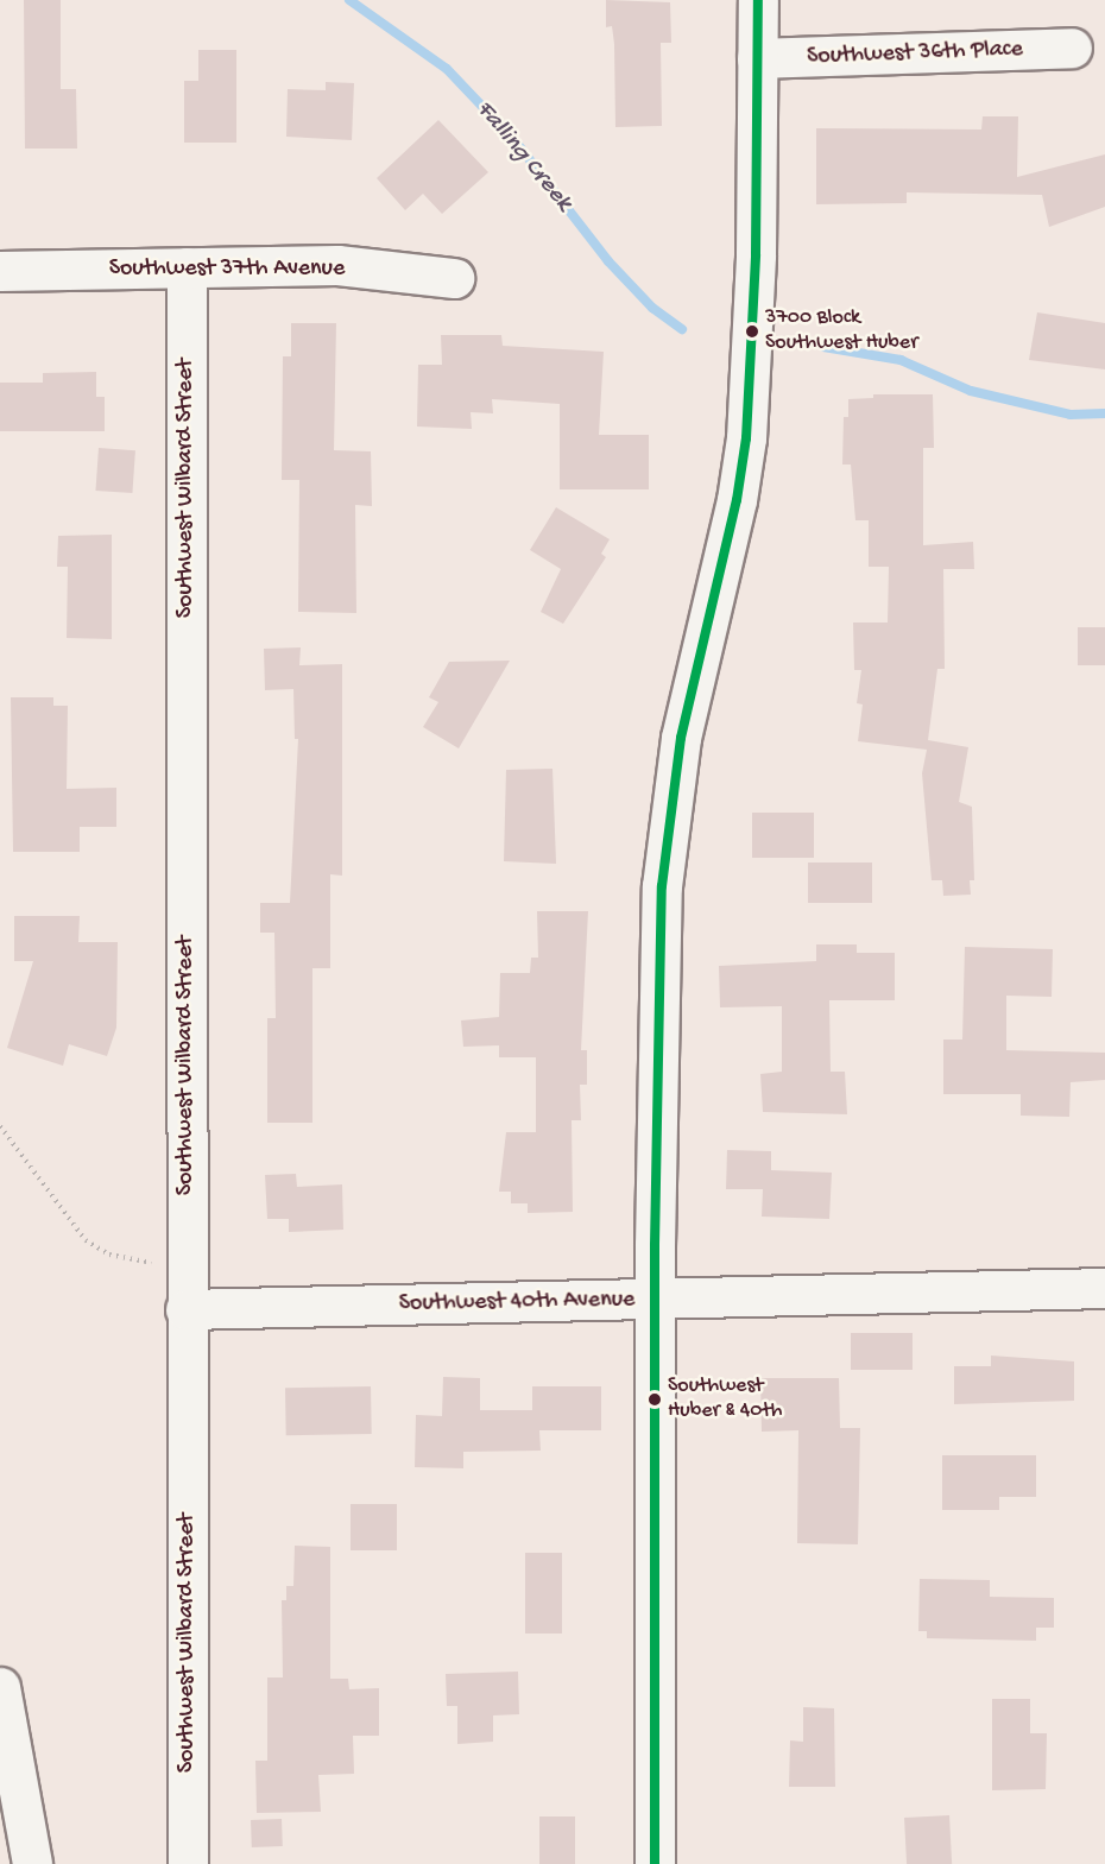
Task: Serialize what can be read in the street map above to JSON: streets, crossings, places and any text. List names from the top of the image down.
{
  "streets": {
    "main road": [
      "Southwest 36th Place",
      "Southwest 37th Avenue",
      "Southwest Wilbard Street",
      "Southwest 40th Avenue"
    ]
  },
  "crossings": [
    ["Southwest 37th Avenue", "Southwest Wilbard Street"],
    ["Southwest Wilbard Street", "Southwest 40th Avenue"]
  ],
  "water": ["Falling Creek"],
  "places": ["3700 Block Southwest Huber", "Southwest Huber & 40th"]
}
